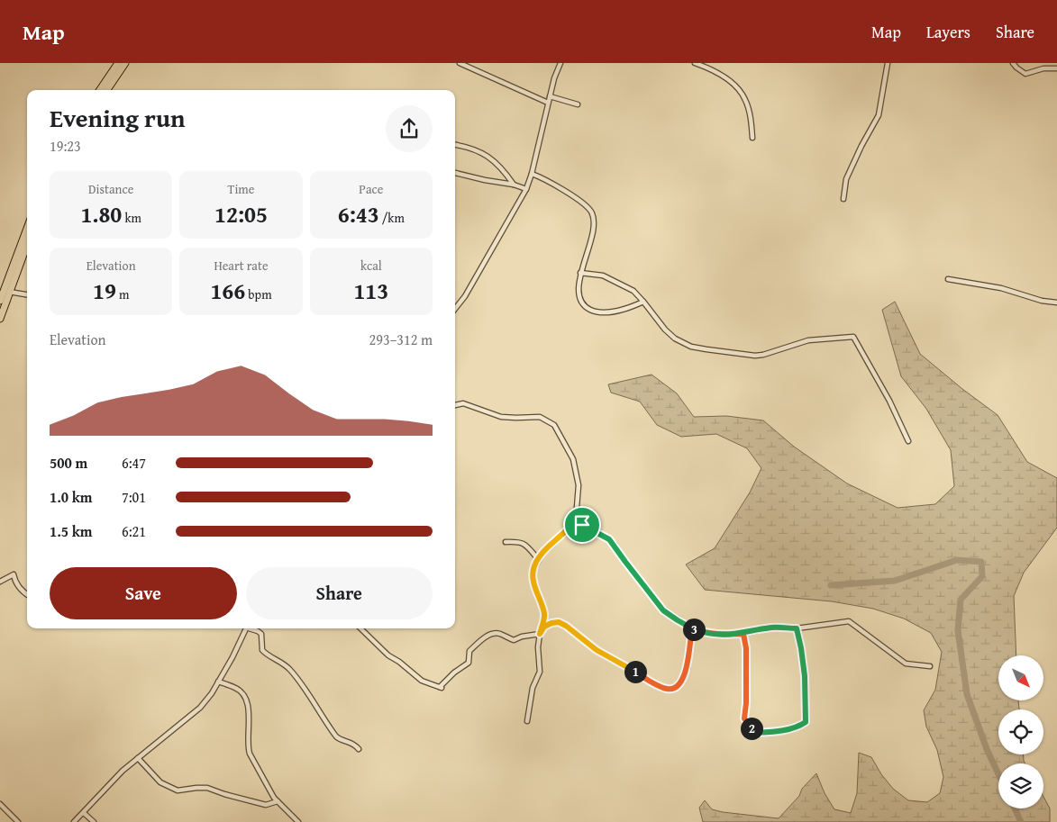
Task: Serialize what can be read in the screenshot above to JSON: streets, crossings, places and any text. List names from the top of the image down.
{
  "north": "bottom right",
  "page": {
    "header": "Map",
    "nav": ["Map", "Layers", "Share"],
    "heading": ["Evening run", "19:23"],
    "stats": [
      ["Distance", "1.80 km"],
      ["Time", "12:05"],
      ["Pace", "6:43 /km"],
      ["Elevation", "19 m"],
      ["Heart rate", "166 bpm"],
      ["kcal", "113"]
    ],
    "chart": ["Elevation", "293–312 m"],
    "list": [
      {
        "name": "500 m",
        "note": "6:47"
      },
      {
        "name": "1.0 km",
        "note": "7:01"
      },
      {
        "name": "1.5 km",
        "note": "6:21"
      }
    ],
    "buttons": ["Save", "Share"],
    "pins": ["3", "1", "2"]
  }
}
